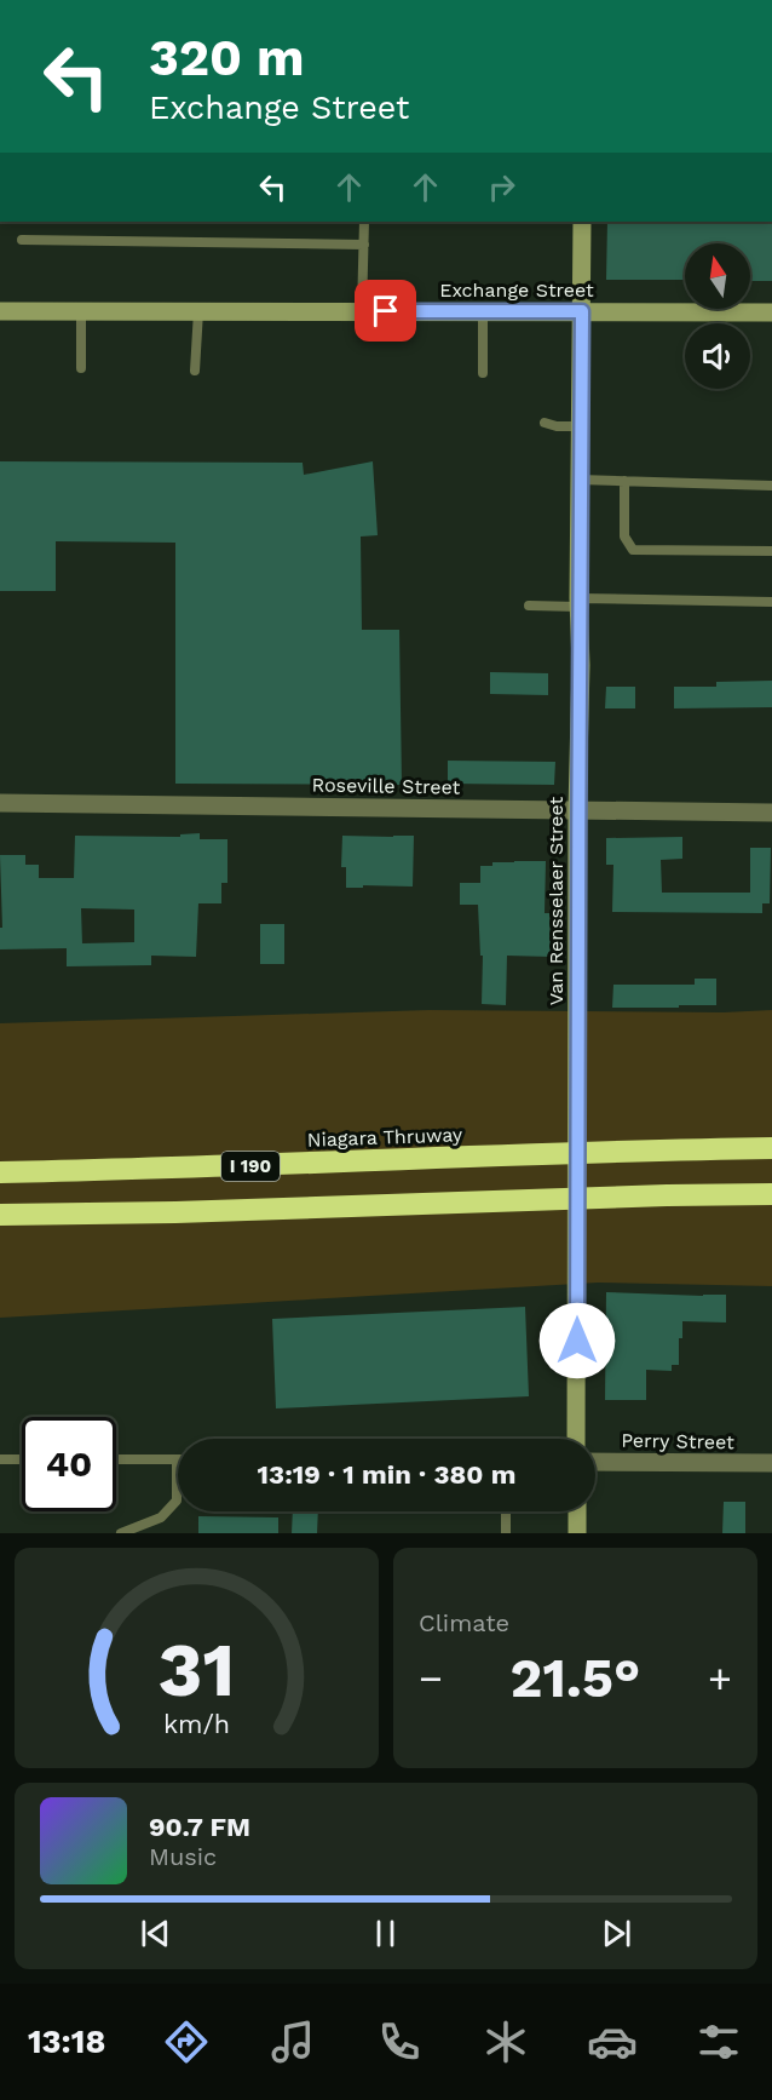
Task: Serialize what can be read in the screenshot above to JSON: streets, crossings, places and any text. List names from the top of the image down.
{
  "streets": {
    "highway": ["Niagara Thruway", "I 190"],
    "street": [
      "Exchange Street",
      "Roseville Street",
      "Van Rensselaer Street",
      "Perry Street"
    ]
  },
  "crossings": [
    ["Exchange Street", "Van Rensselaer Street"],
    ["Roseville Street", "Van Rensselaer Street"]
  ],
  "north": "top",
  "page": {
    "turn": ["320 m", "Exchange Street"],
    "limit": "40",
    "trip": "13:19 · 1 min · 380 m",
    "tile": "Climate",
    "heat": ["−", "21.5°", "+"],
    "song": ["90.7 FM", "Music"],
    "tabs": "13:18",
    "gauge": ["31", "km/h"]
  }
}
